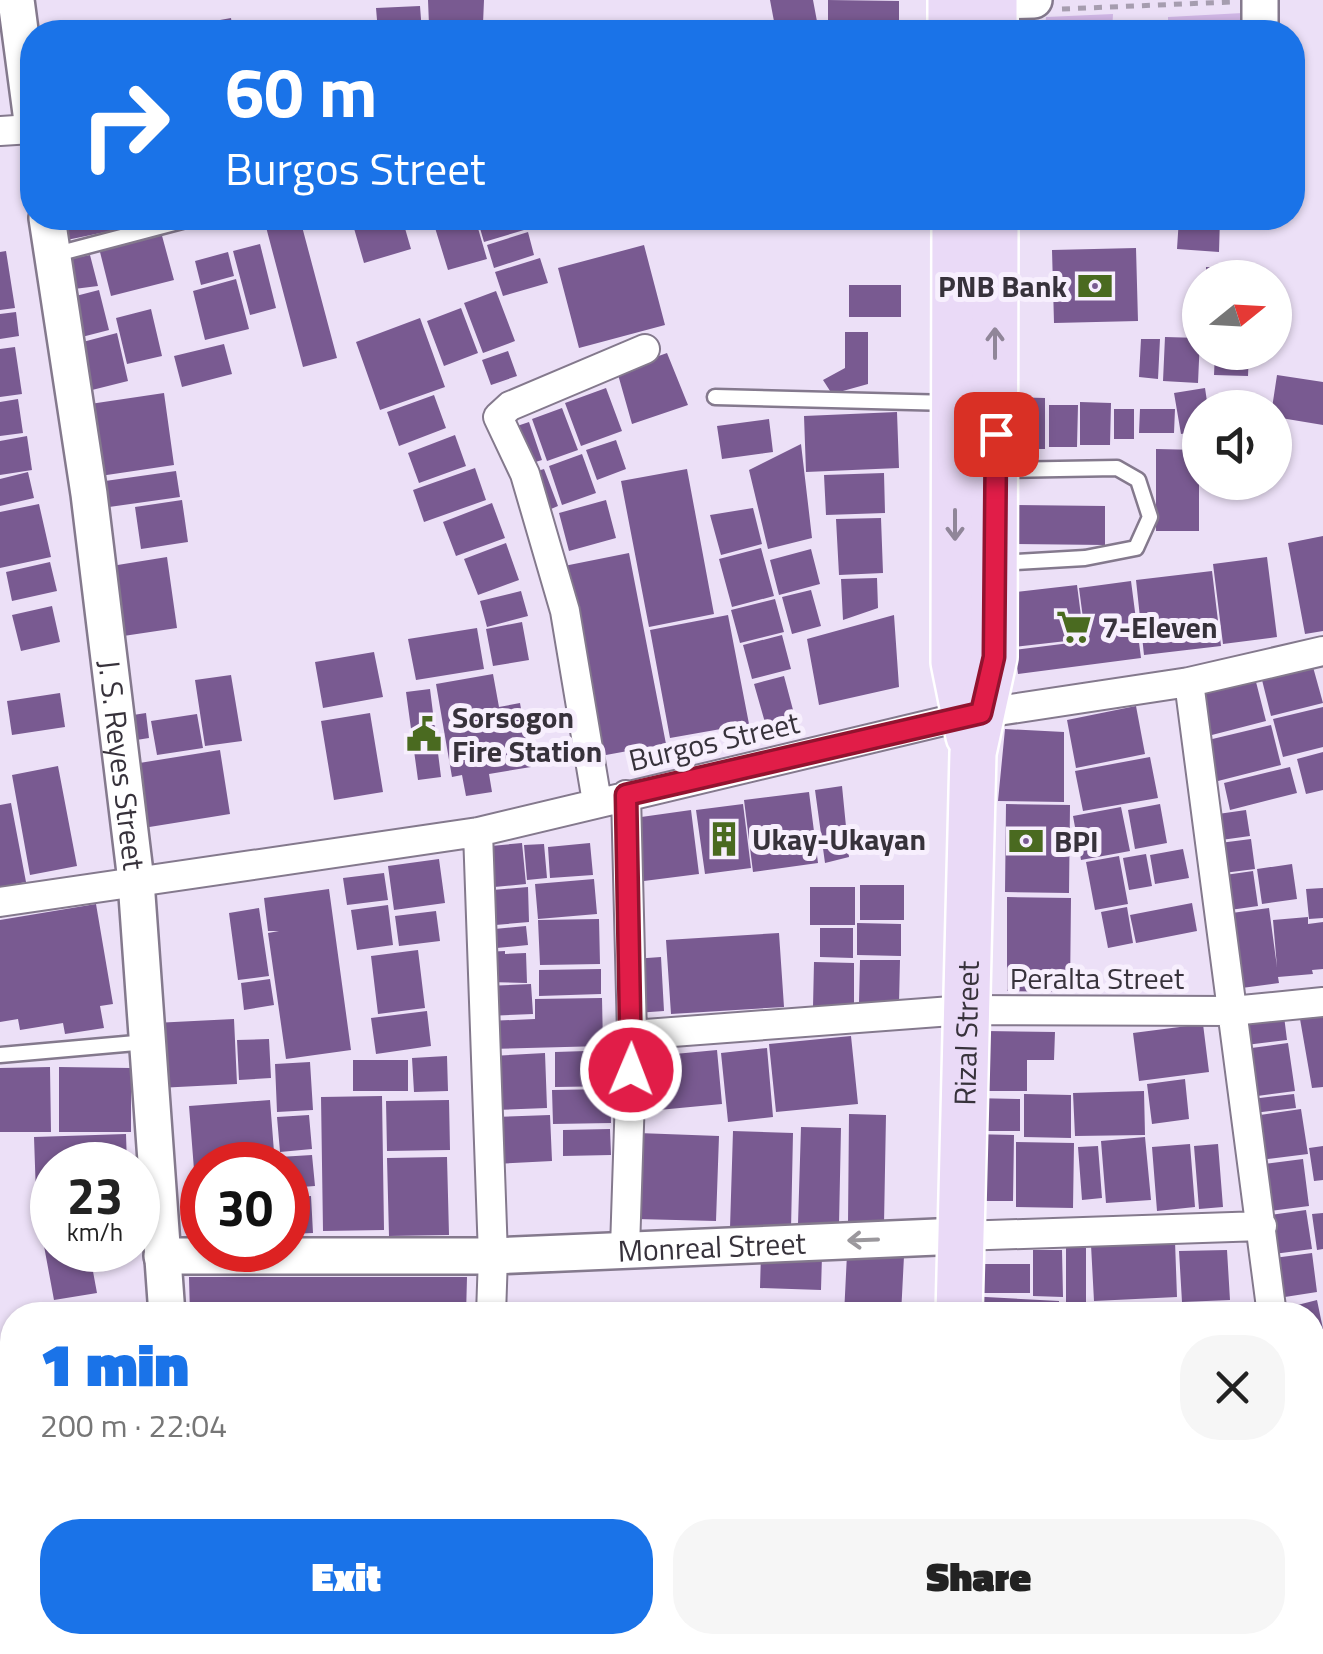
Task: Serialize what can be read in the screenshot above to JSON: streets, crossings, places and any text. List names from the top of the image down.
{
  "streets": {
    "main road": ["Rizal Street"],
    "street": [
      "Burgos Street",
      "J. S. Reyes Street",
      "Peralta Street",
      "Monreal Street"
    ]
  },
  "crossings": [
    ["Burgos Street", "J. S. Reyes Street"],
    ["Burgos Street", "Rizal Street"],
    ["J. S. Reyes Street", "Monreal Street"],
    ["Peralta Street", "Rizal Street"],
    ["Rizal Street", "Monreal Street"]
  ],
  "places": {
    "bank": ["PNB Bank", "BPI"],
    "supermarket": ["7-Eleven"],
    "public building": ["Sorsogon Fire Station"],
    "building": ["Ukay-Ukayan"]
  },
  "north": "right",
  "page": {
    "turn": ["60 m", "Burgos Street"],
    "speed": "23 km/h",
    "limit": "30",
    "heading": ["1 min", "200 m · 22:04"],
    "buttons": ["Exit", "Share"]
  }
}
